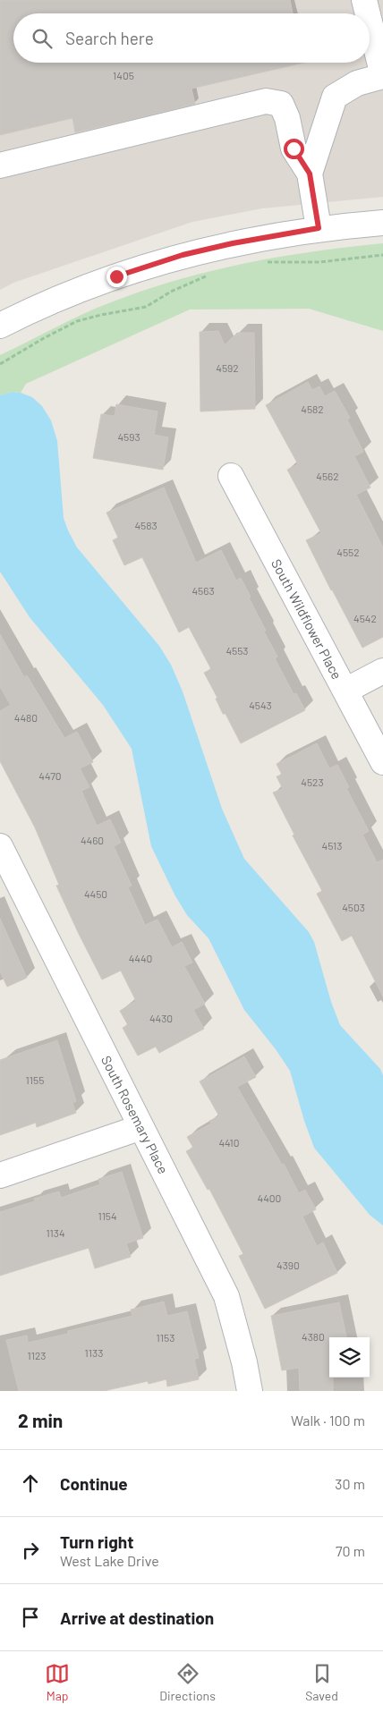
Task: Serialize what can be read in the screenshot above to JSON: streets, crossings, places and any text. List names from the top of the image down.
{
  "streets": {
    "street": ["South Wildflower Place", "South Rosemary Place"]
  },
  "house_numbers": [
    "1405",
    "4592",
    "4582",
    "4593",
    "4562",
    "4583",
    "4552",
    "4563",
    "4542",
    "4553",
    "4543",
    "4480",
    "4470",
    "4523",
    "4460",
    "4513",
    "4450",
    "4503",
    "4440",
    "4430",
    "1155",
    "4410",
    "4400",
    "1154",
    "1134",
    "4390",
    "4380",
    "1153",
    "1133",
    "1123"
  ],
  "page": {
    "search": "Search here",
    "heading": ["2 min", "Walk · 100 m"],
    "list": [
      ["Continue", "30 m"],
      ["Turn right", "West Lake Drive", "70 m"],
      "Arrive at destination"
    ],
    "nav": ["Map", "Directions", "Saved"]
  }
}
